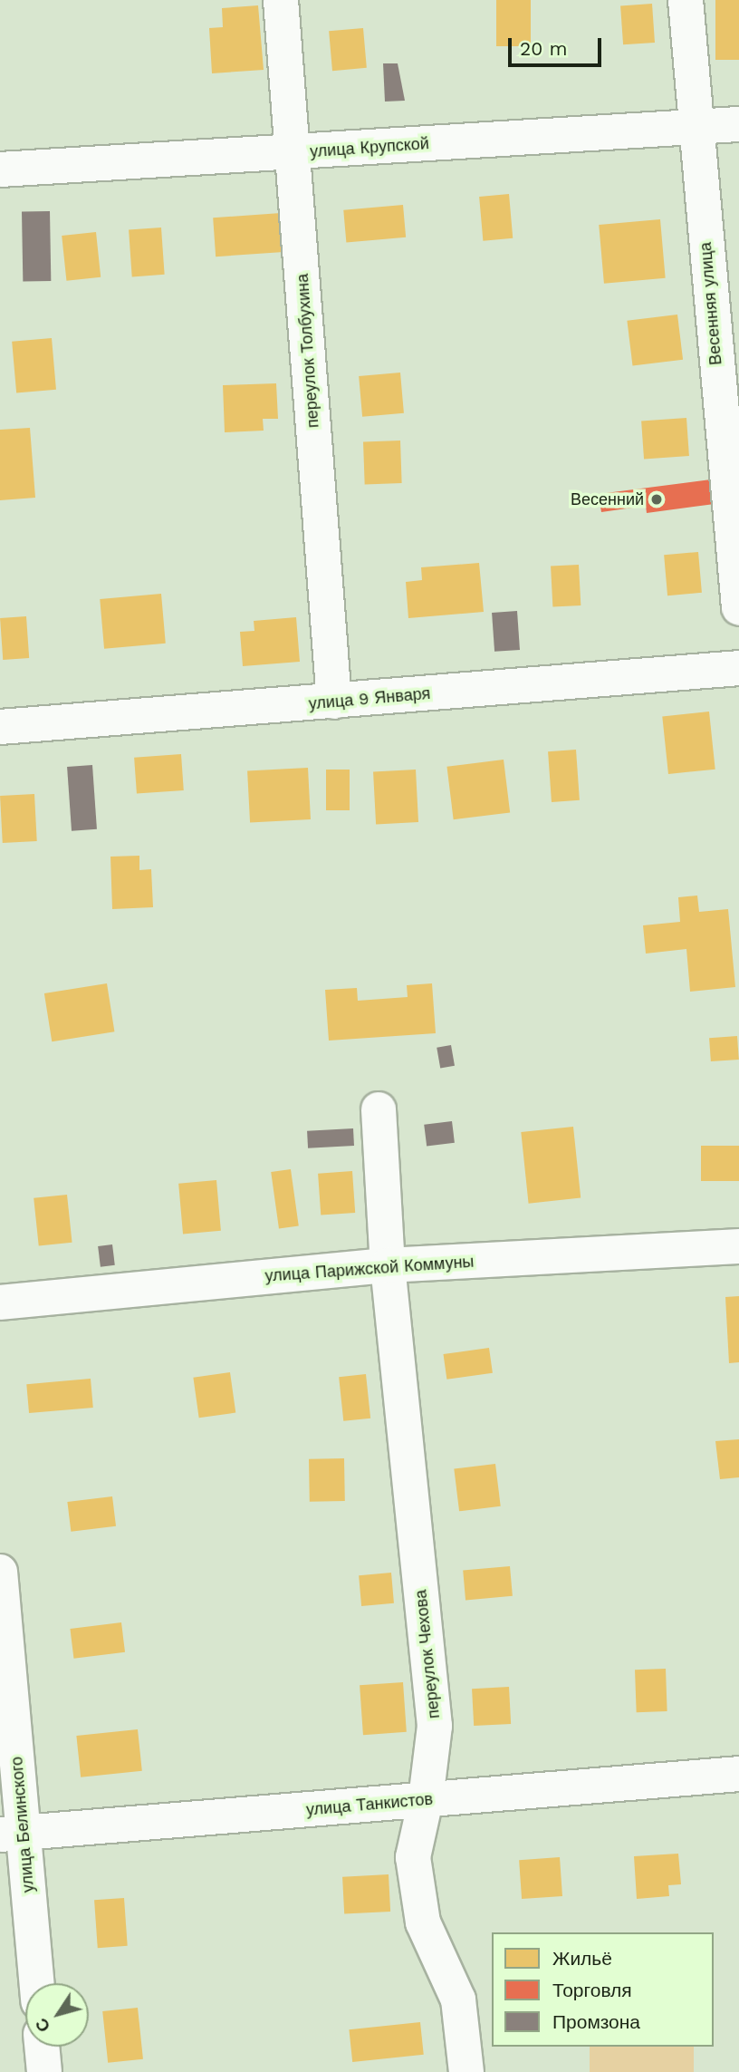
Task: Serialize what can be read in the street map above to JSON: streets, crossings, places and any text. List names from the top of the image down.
{
  "streets": {
    "street": [
      "улица Крупской",
      "Весенняя улица",
      "переулок Толбухина",
      "улица 9 Января",
      "улица Парижской Коммуны",
      "переулок Чехова",
      "улица Танкистов",
      "улица Белинского"
    ]
  },
  "crossings": [
    ["улица Крупской", "Весенняя улица"],
    ["улица Крупской", "переулок Толбухина"],
    ["переулок Толбухина", "улица 9 Января"],
    ["улица Парижской Коммуны", "переулок Чехова"],
    ["переулок Чехова", "улица Танкистов"],
    ["улица Танкистов", "улица Белинского"]
  ],
  "places": ["Весенний"],
  "legend": ["Жильё", "Торговля", "Промзона"],
  "scale_bar": "20 m",
  "north": "bottom left"
}
